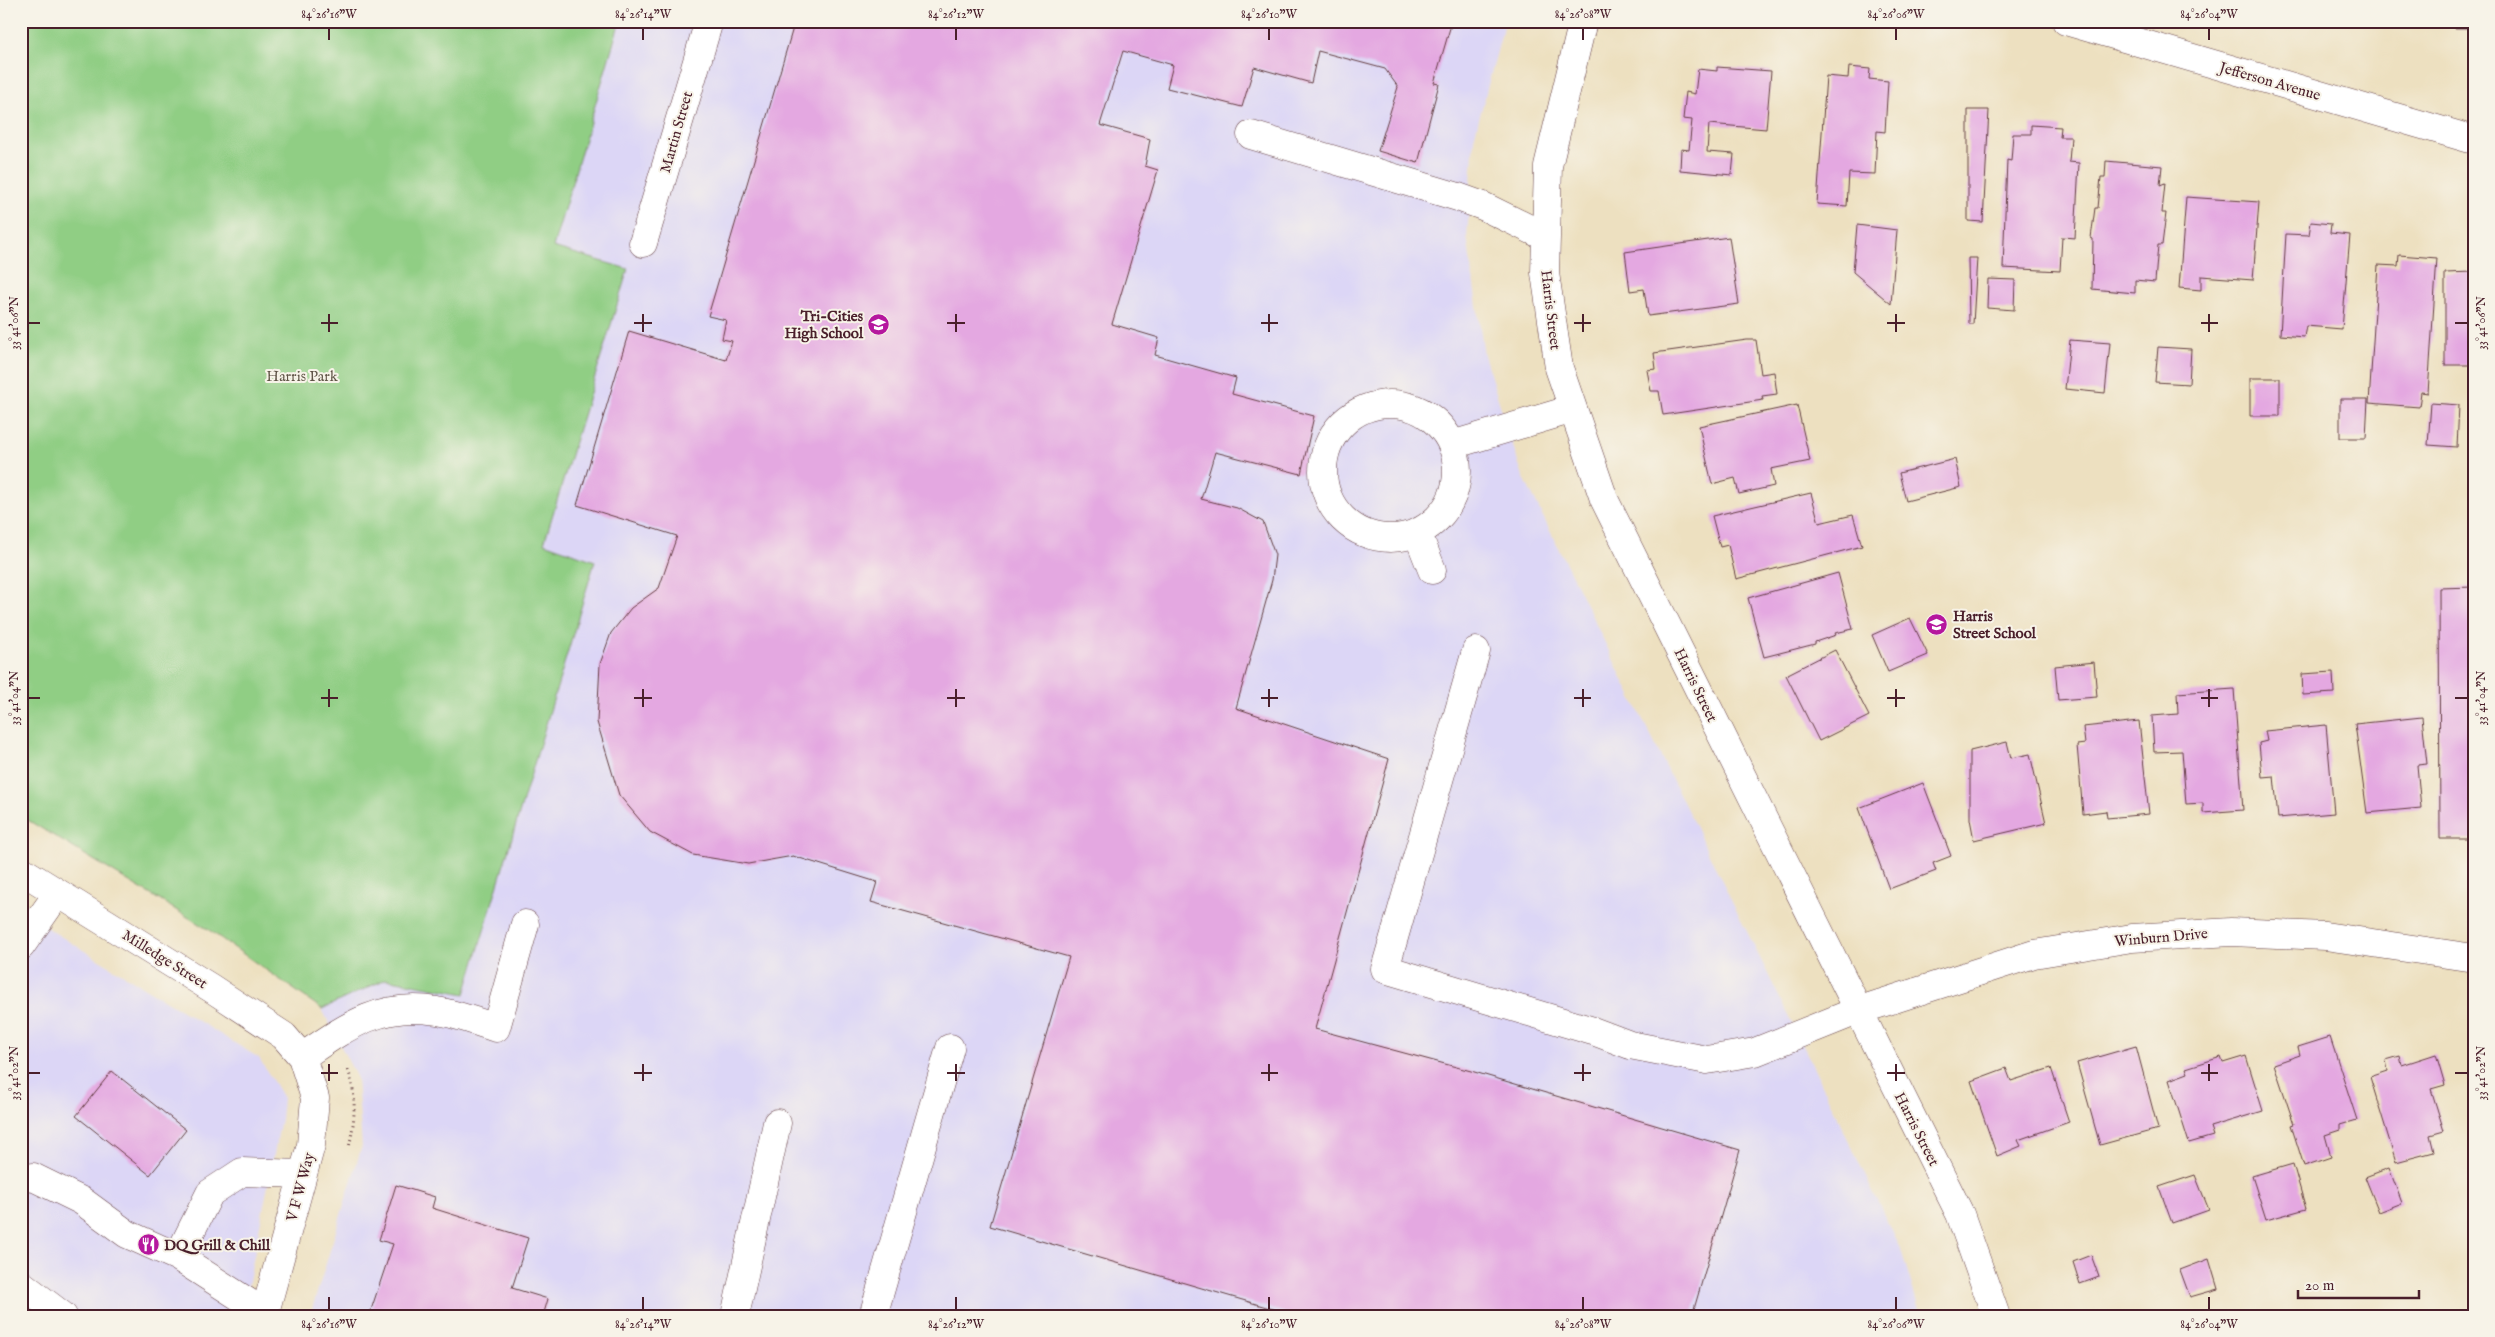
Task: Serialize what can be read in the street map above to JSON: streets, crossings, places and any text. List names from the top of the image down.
{
  "streets": {
    "street": [
      "Jefferson Avenue",
      "Martin Street",
      "Harris Street",
      "Winburn Drive",
      "Milledge Street",
      "V F W Way"
    ]
  },
  "crossings": [
    ["Harris Street", "Winburn Drive"],
    ["Milledge Street", "V F W Way"]
  ],
  "parks": ["Harris Park"],
  "places": {
    "school or university": ["Tri-Cities High School", "Harris Street School"],
    "restaurant": ["DQ Grill & Chill"]
  },
  "scale_bar": "20 m",
  "coordinates": [
    "84°26'16\"W",
    "84°26'14\"W",
    "84°26'12\"W",
    "84°26'10\"W",
    "84°26'08\"W",
    "84°26'06\"W",
    "84°26'04\"W",
    "33°41'06\"N",
    "33°41'04\"N",
    "33°41'02\"N"
  ]
}
